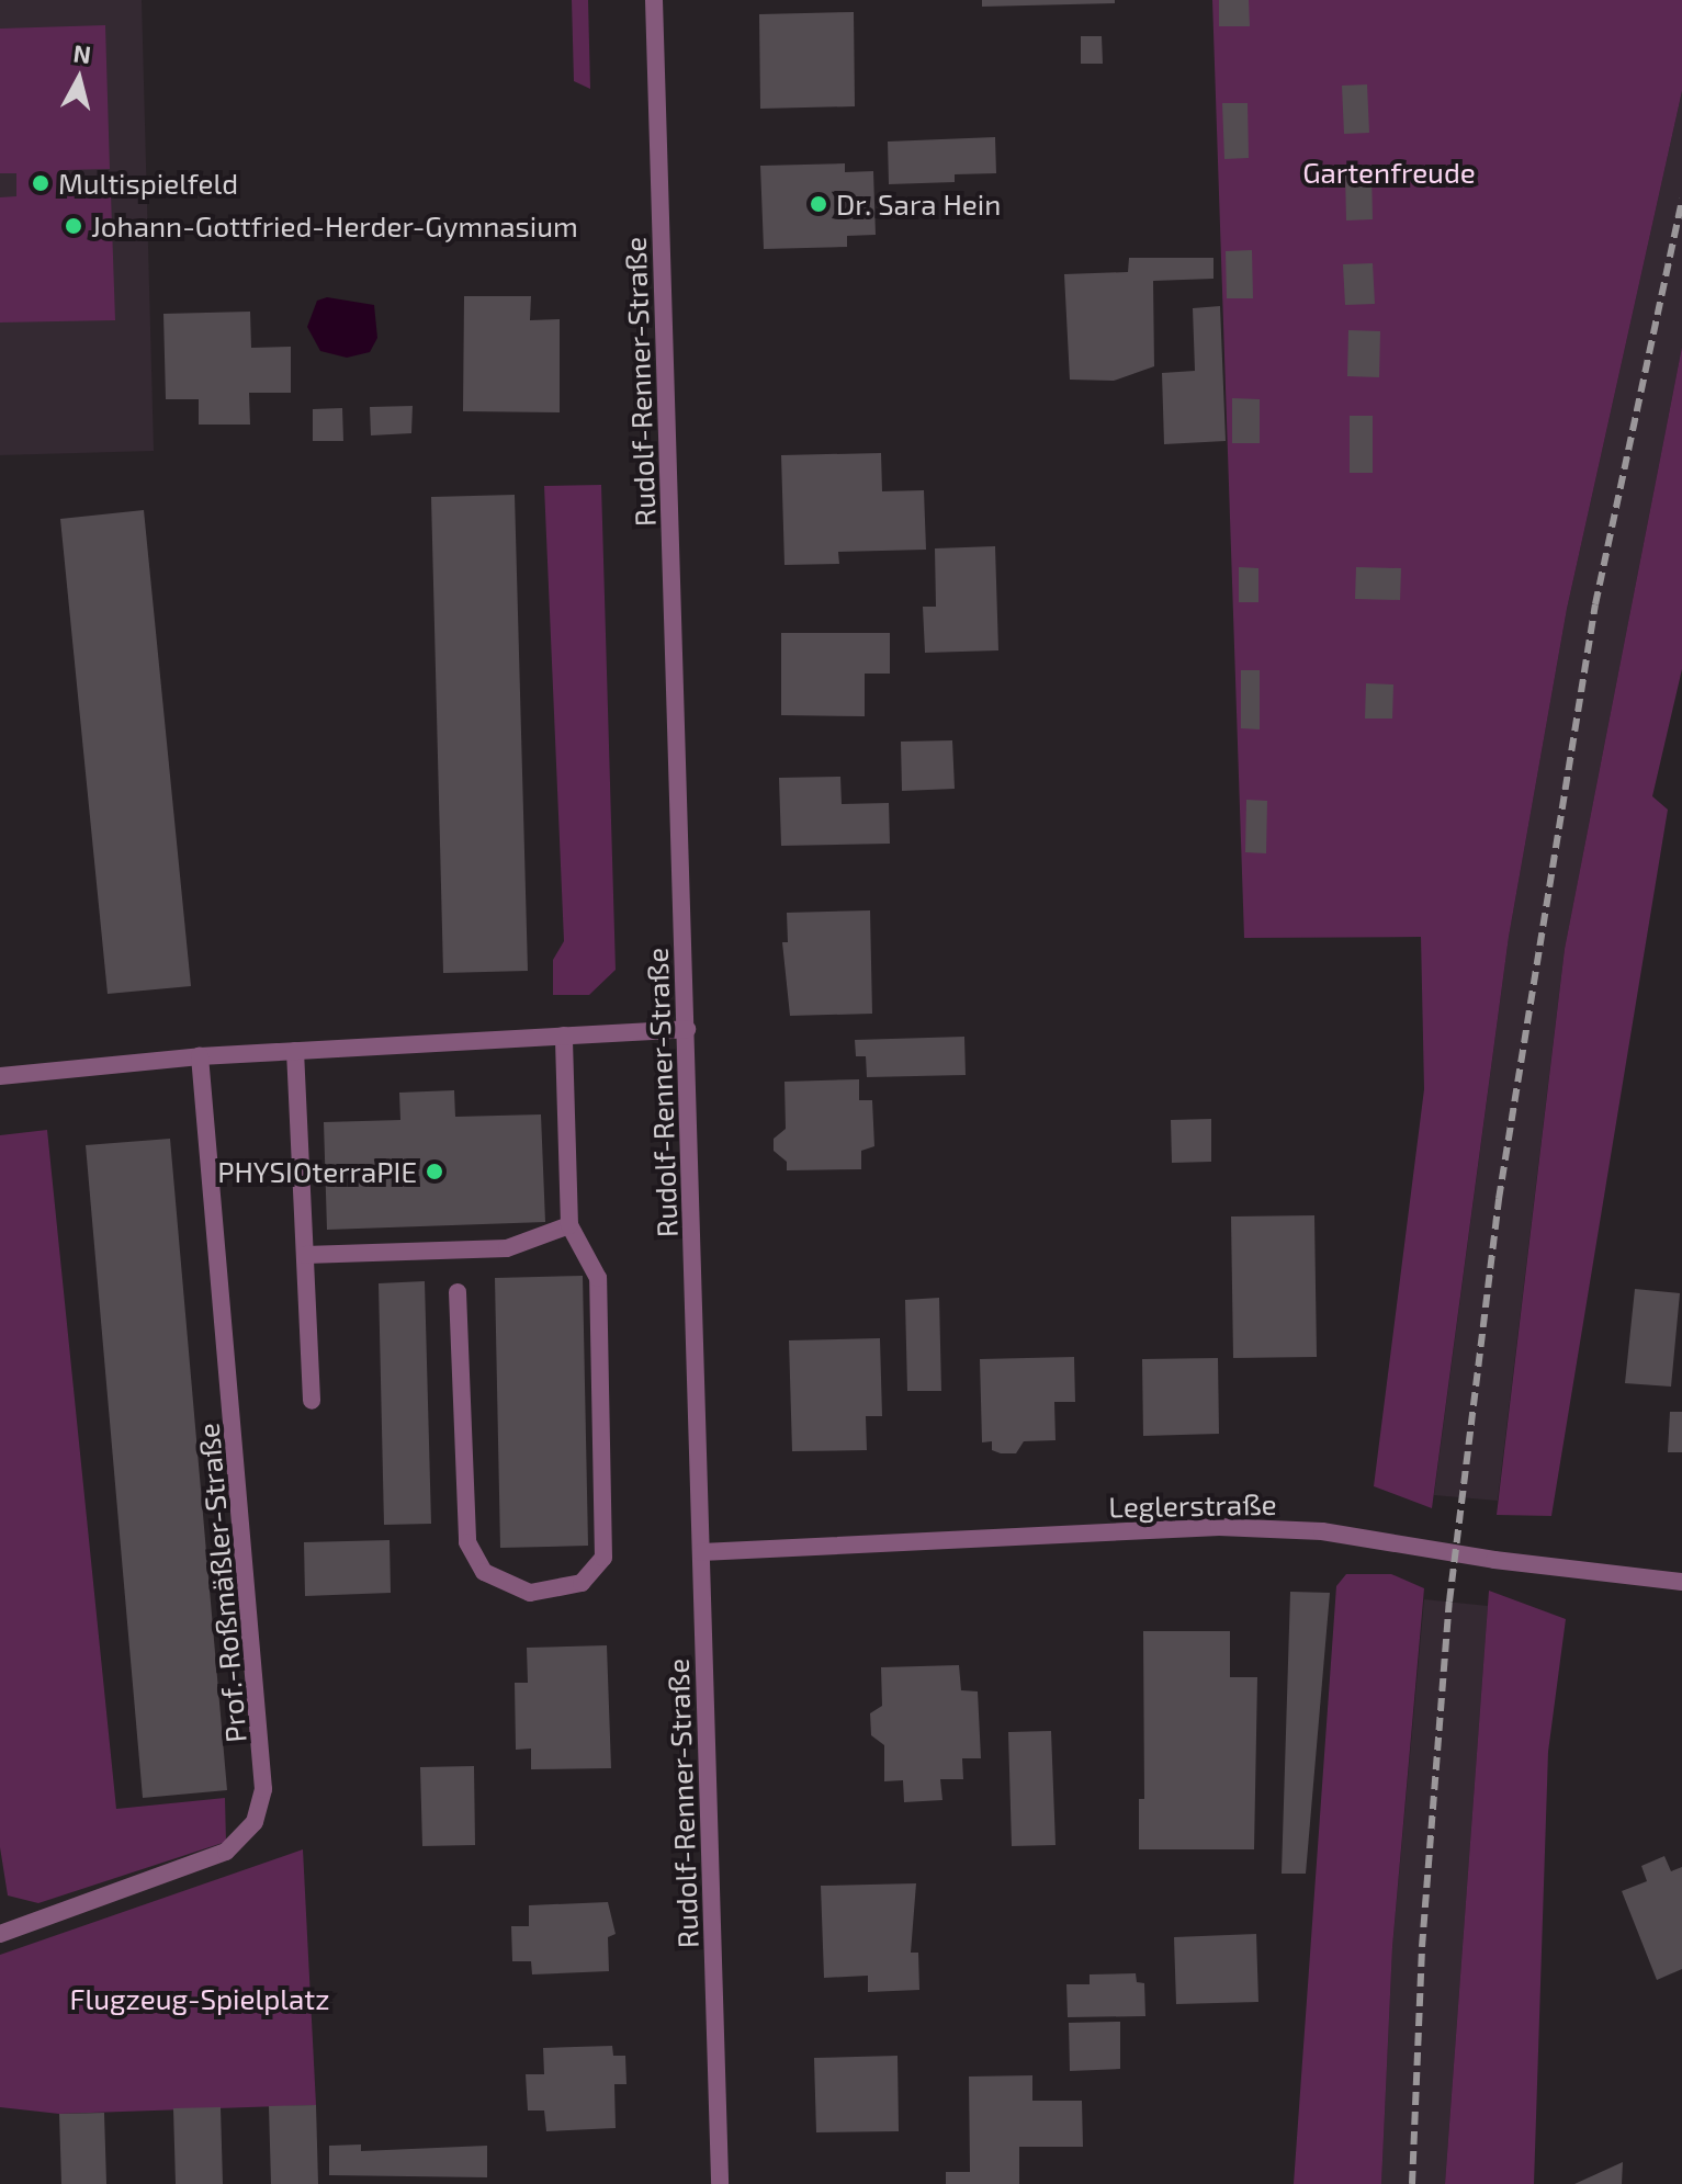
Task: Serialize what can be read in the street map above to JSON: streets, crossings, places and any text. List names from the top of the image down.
{
  "streets": {
    "street": ["Rudolf-Renner-Straße", "Leglerstraße", "Prof.-Roßmäßler-Straße"]
  },
  "crossings": [
    ["Rudolf-Renner-Straße", "Leglerstraße"]
  ],
  "parks": ["Gartenfreude", "Flugzeug-Spielplatz"],
  "places": [
    "Multispielfeld",
    "Dr. Sara Hein",
    "Johann-Gottfried-Herder-Gymnasium",
    "PHYSIOterraPIE"
  ],
  "north": "top"
}
